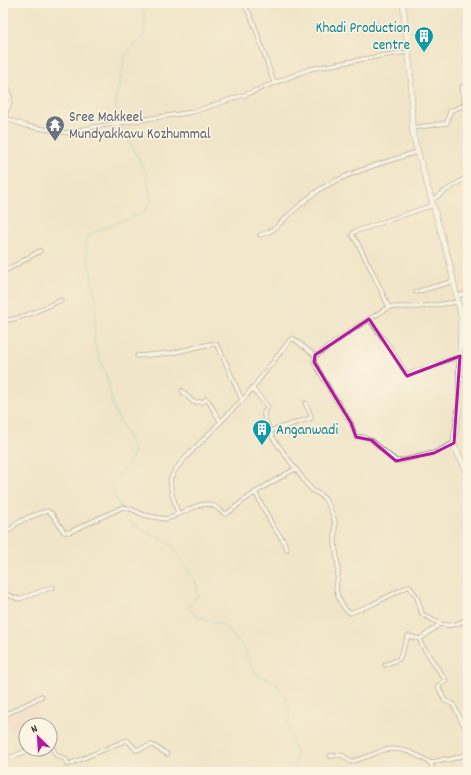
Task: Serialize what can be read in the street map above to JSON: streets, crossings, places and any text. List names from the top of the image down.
{
  "places": {
    "building": ["Khadi Production centre", "Anganwadi"],
    "temple": ["Sree Makkeel Mundyakkavu Kozhummal"]
  },
  "north": "top left"
}
